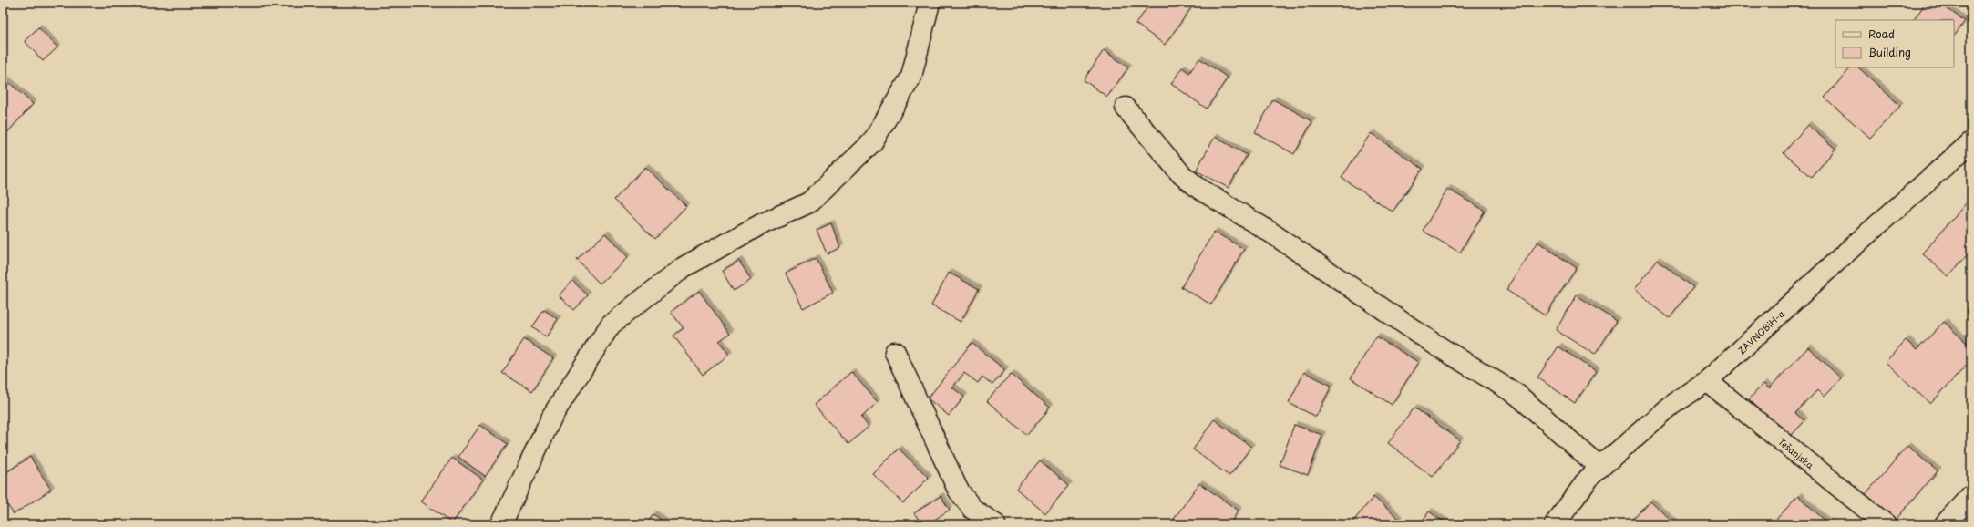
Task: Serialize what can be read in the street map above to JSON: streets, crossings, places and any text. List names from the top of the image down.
{
  "streets": {
    "street": ["ZAVNOBiH-a", "Tešanjska"]
  },
  "crossings": [
    ["ZAVNOBiH-a", "Tešanjska"]
  ],
  "legend": ["Road", "Building"]
}
